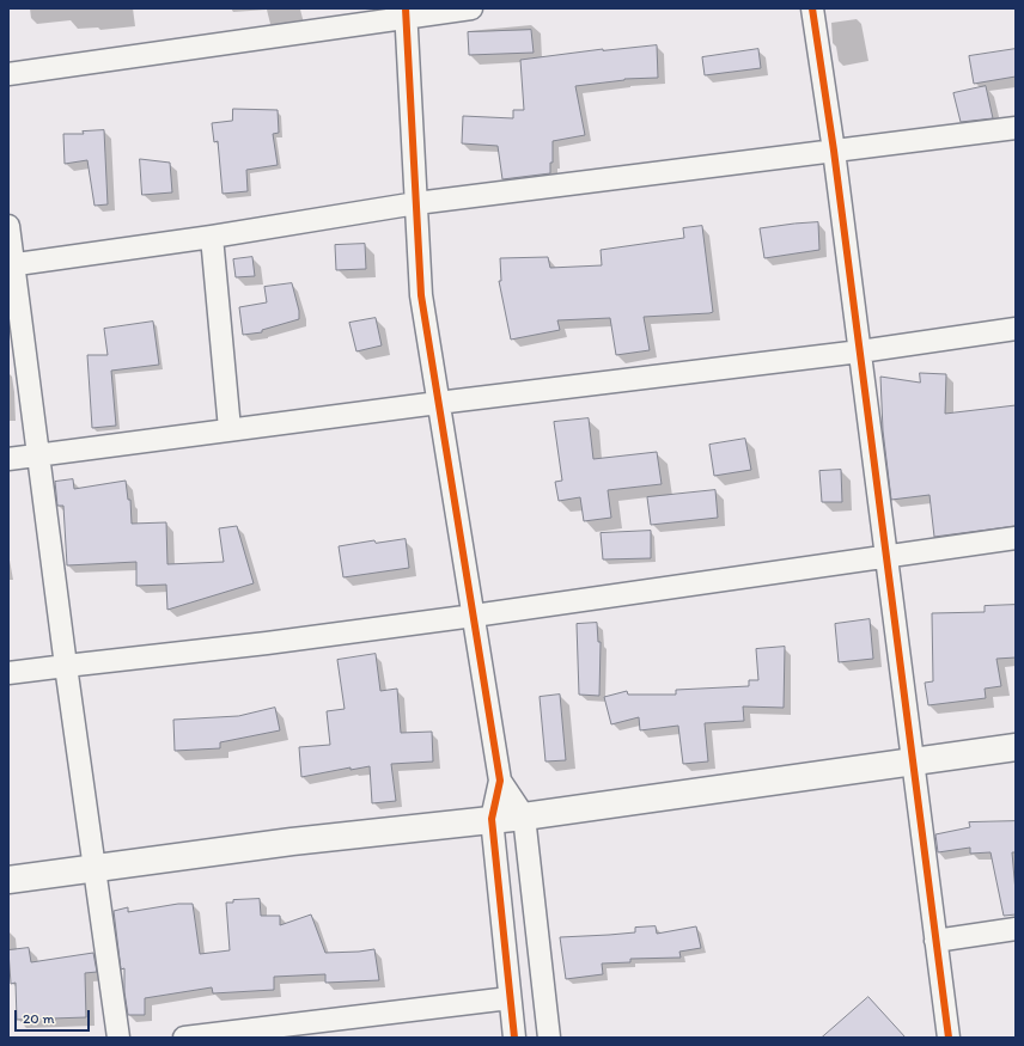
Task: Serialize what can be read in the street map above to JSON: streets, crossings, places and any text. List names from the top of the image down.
{
  "scale_bar": "20 m"
}
